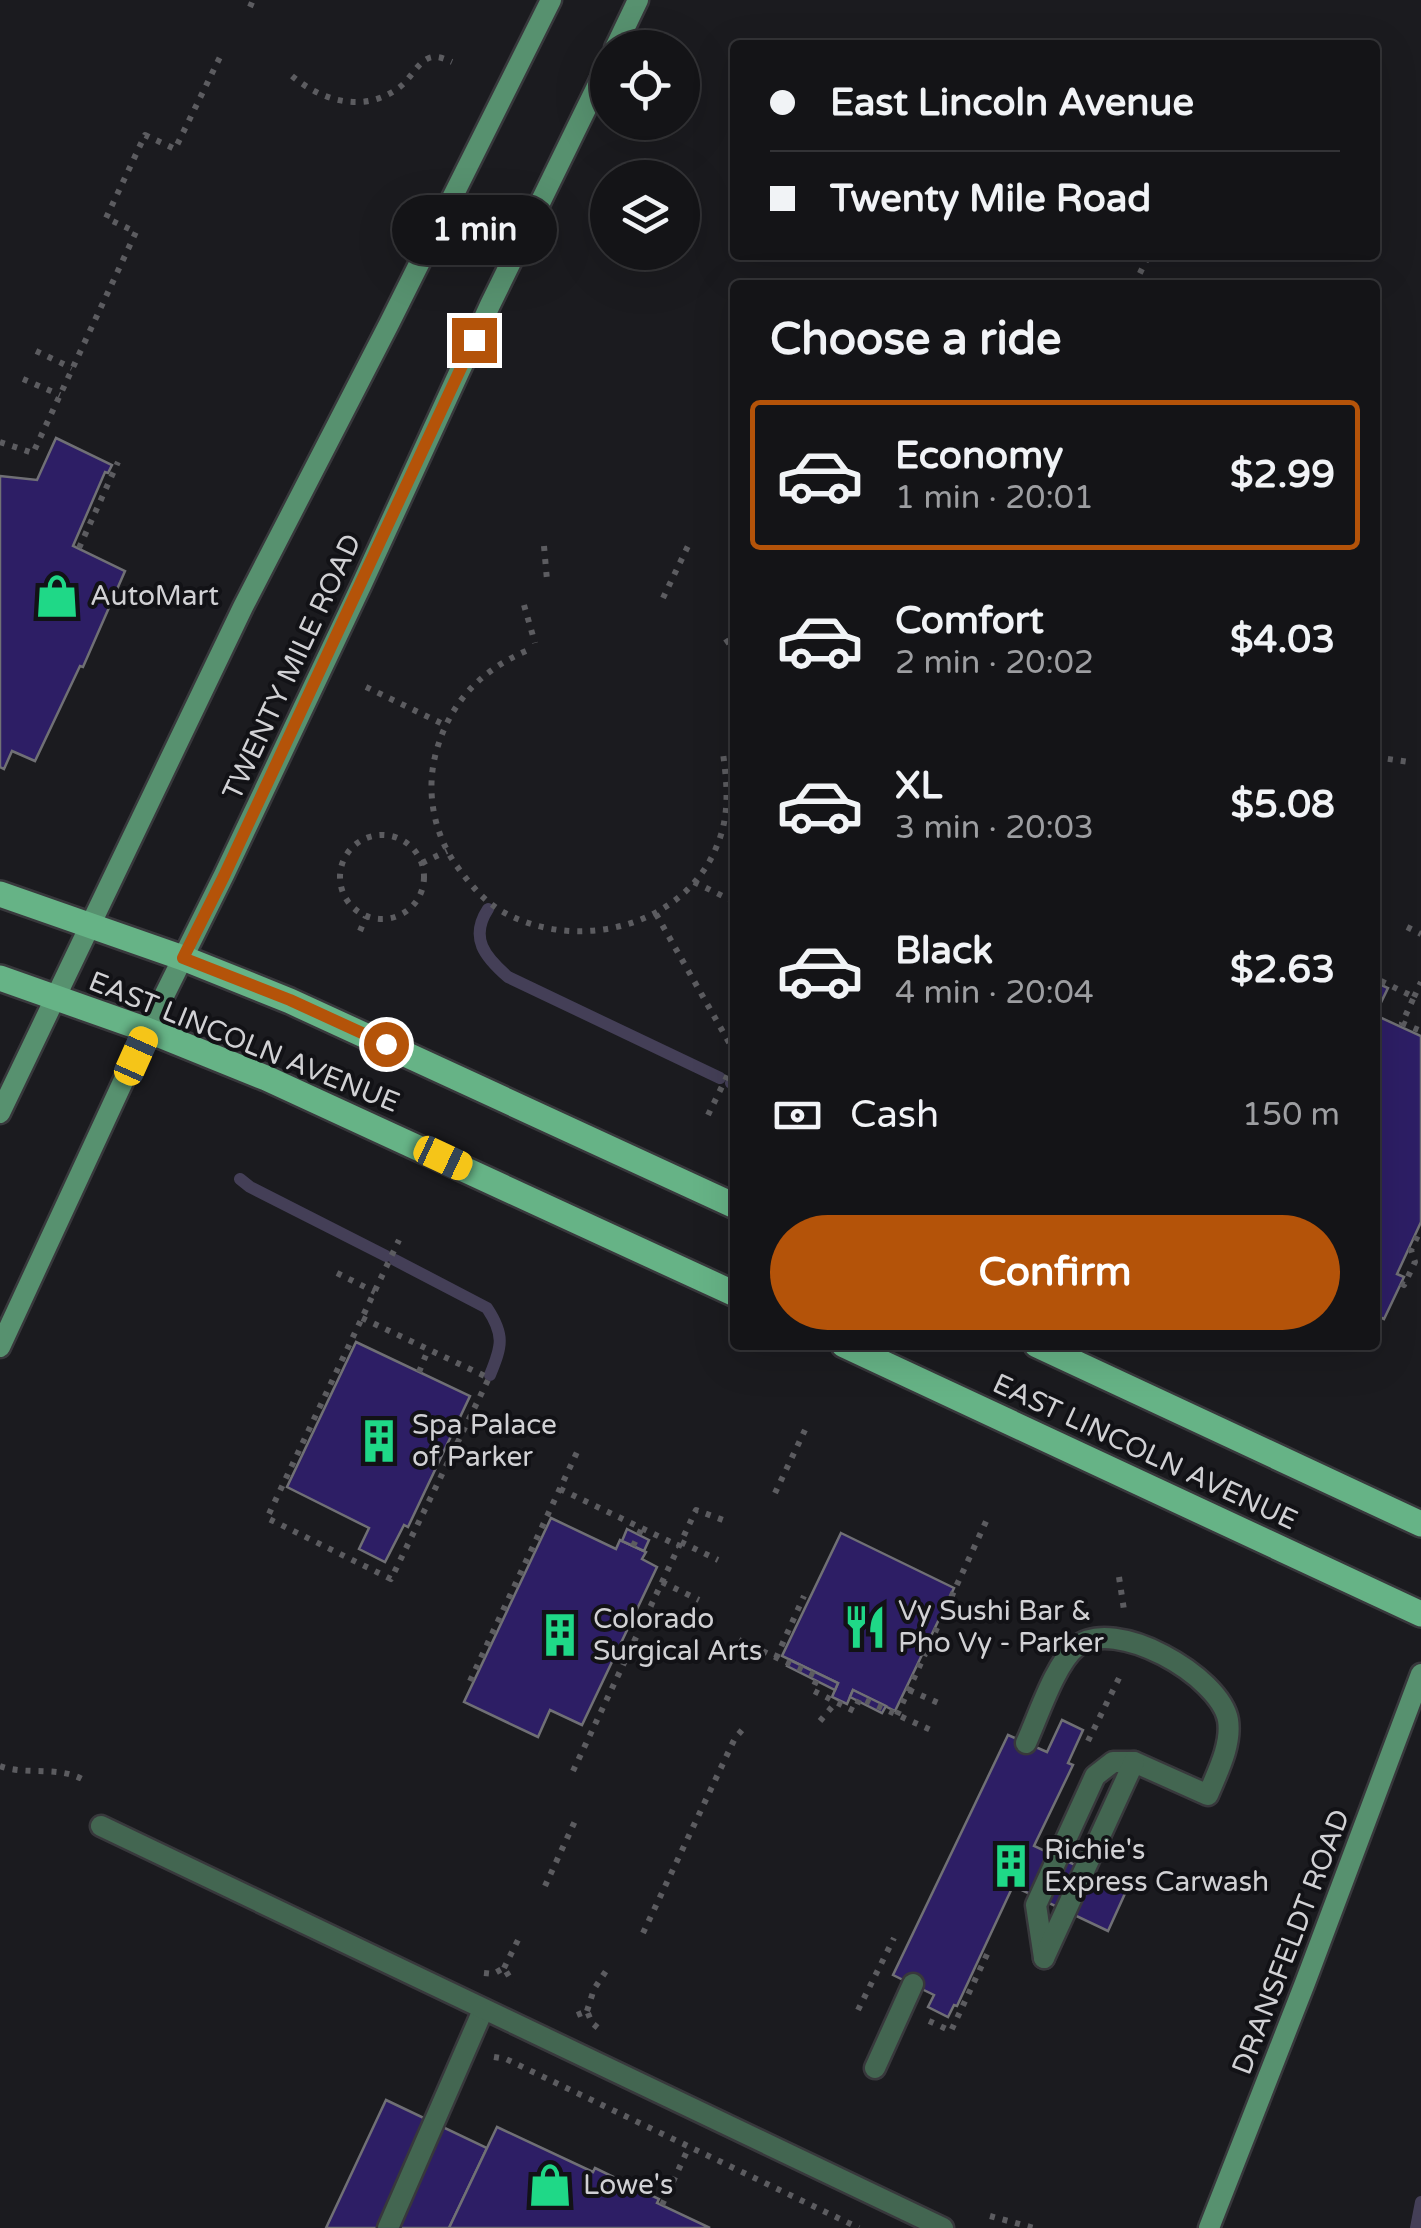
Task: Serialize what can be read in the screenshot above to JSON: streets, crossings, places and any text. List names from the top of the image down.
{
  "streets": {
    "main road": ["TWENTY MILE ROAD", "EAST LINCOLN AVENUE", "DRANSFELDT ROAD"]
  },
  "crossings": [
    ["TWENTY MILE ROAD", "EAST LINCOLN AVENUE"]
  ],
  "places": {
    "shop": ["AutoMart", "Lowe's"],
    "building": ["Spa Palace of Parker", "Colorado Surgical Arts", "Richie's Express Carwash"],
    "restaurant": ["Vy Sushi Bar & Pho Vy - Parker"]
  },
  "page": {
    "banner": ["East Lincoln Avenue", "Twenty Mile Road"],
    "bubble": "1 min",
    "heading": "Choose a ride",
    "list": [
      {
        "name": "Economy",
        "note": "1 min · 20:01",
        "value": "$2.99"
      },
      {
        "name": "Comfort",
        "note": "2 min · 20:02",
        "value": "$4.03"
      },
      {
        "name": "XL",
        "note": "3 min · 20:03",
        "value": "$5.08"
      },
      {
        "name": "Black",
        "note": "4 min · 20:04",
        "value": "$2.63"
      }
    ],
    "pay": ["Cash", "150 m"],
    "buttons": "Confirm"
  }
}
